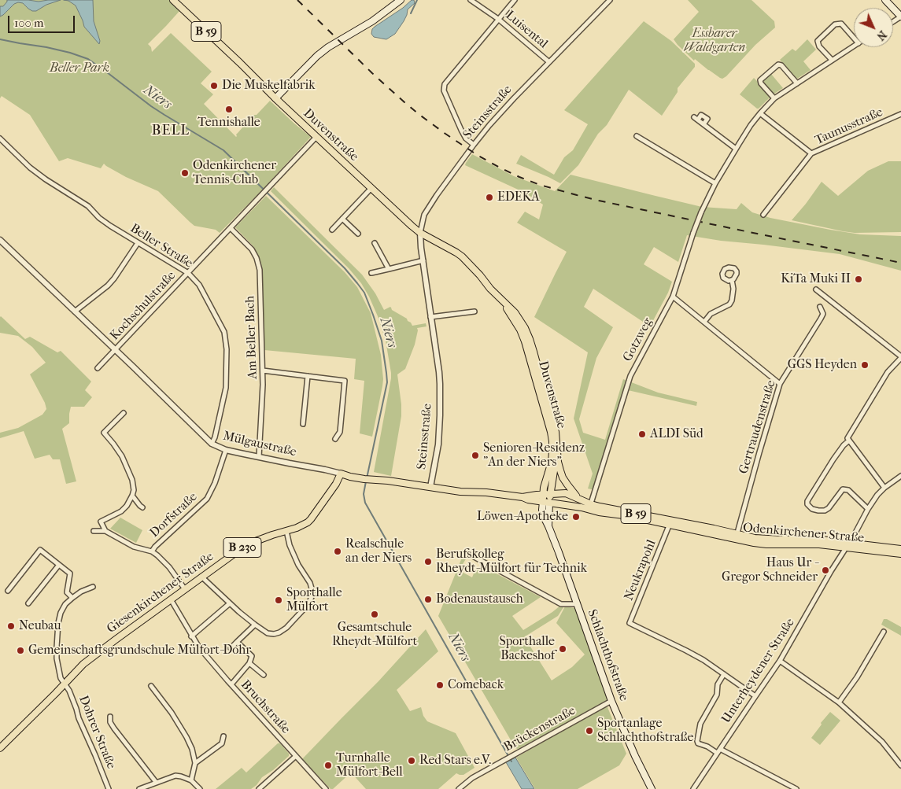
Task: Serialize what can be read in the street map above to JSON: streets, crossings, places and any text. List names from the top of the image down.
{
  "streets": {
    "main road": [
      "B 59",
      "Duvenstraße",
      "Mülgaustraße",
      "Odenkirchener Straße",
      "B 230",
      "Giesenkirchener Straße",
      "Schlachthofstraße"
    ],
    "street": [
      "Luisental",
      "Steinsstraße",
      "Taunusstraße",
      "Beller Straße",
      "Kochschulstraße",
      "Am Beller Bach",
      "Gotzweg",
      "Gertraudenstraße",
      "Dorfstraße",
      "Neukrapohl",
      "Unterheydener Straße",
      "Bruchstraße",
      "Brückenstraße",
      "Dohrer Straße"
    ]
  },
  "crossings": [
    ["Luisental", "Steinsstraße"],
    ["B 59", "Duvenstraße"],
    ["B 59", "Mülgaustraße"],
    ["B 59", "Odenkirchener Straße"],
    ["Steinsstraße", "Duvenstraße"],
    ["Steinsstraße", "Mülgaustraße"],
    ["Duvenstraße", "Kochschulstraße"],
    ["Duvenstraße", "Mülgaustraße"],
    ["Duvenstraße", "Odenkirchener Straße"],
    ["Duvenstraße", "Schlachthofstraße"],
    ["Beller Straße", "Kochschulstraße"],
    ["Beller Straße", "Mülgaustraße"],
    ["Kochschulstraße", "Am Beller Bach"],
    ["Kochschulstraße", "Mülgaustraße"],
    ["Am Beller Bach", "Mülgaustraße"],
    ["Gotzweg", "Odenkirchener Straße"],
    ["Gertraudenstraße", "Odenkirchener Straße"],
    ["Mülgaustraße", "Dorfstraße"],
    ["Mülgaustraße", "Odenkirchener Straße"],
    ["Mülgaustraße", "Giesenkirchener Straße"],
    ["Mülgaustraße", "Schlachthofstraße"],
    ["Odenkirchener Straße", "Neukrapohl"],
    ["Odenkirchener Straße", "Schlachthofstraße"],
    ["Odenkirchener Straße", "Unterheydener Straße"],
    ["Giesenkirchener Straße", "Bruchstraße"],
    ["Giesenkirchener Straße", "Dohrer Straße"],
    ["Schlachthofstraße", "Brückenstraße"]
  ],
  "districts": ["BELL"],
  "water": ["Niers"],
  "parks": ["Essbarer Waldgarten", "Beller Park"],
  "places": [
    "Die Muskelfabrik",
    "Tennishalle",
    "Odenkirchener Tennis-Club",
    "EDEKA",
    "KiTa Muki II",
    "GGS Heyden",
    "ALDI Süd",
    "Senioren-Residenz \"An der Niers\"",
    "Löwen-Apotheke",
    "Realschule an der Niers",
    "Berufskolleg Rheydt-Mülfort für Technik",
    "Haus Ur - Gregor Schneider",
    "Bodenaustausch",
    "Sporthalle Mülfort",
    "Gesamtschule Rheydt-Mülfort",
    "Neubau",
    "Sporthalle Backeshof",
    "Gemeinschaftsgrundschule Mülfort-Dohr",
    "Comeback",
    "Sportanlage Schlachthofstraße",
    "Red Stars e.V.",
    "Turnhalle Mülfort-Bell"
  ],
  "scale_bar": "100 m",
  "north": "bottom right"
}
